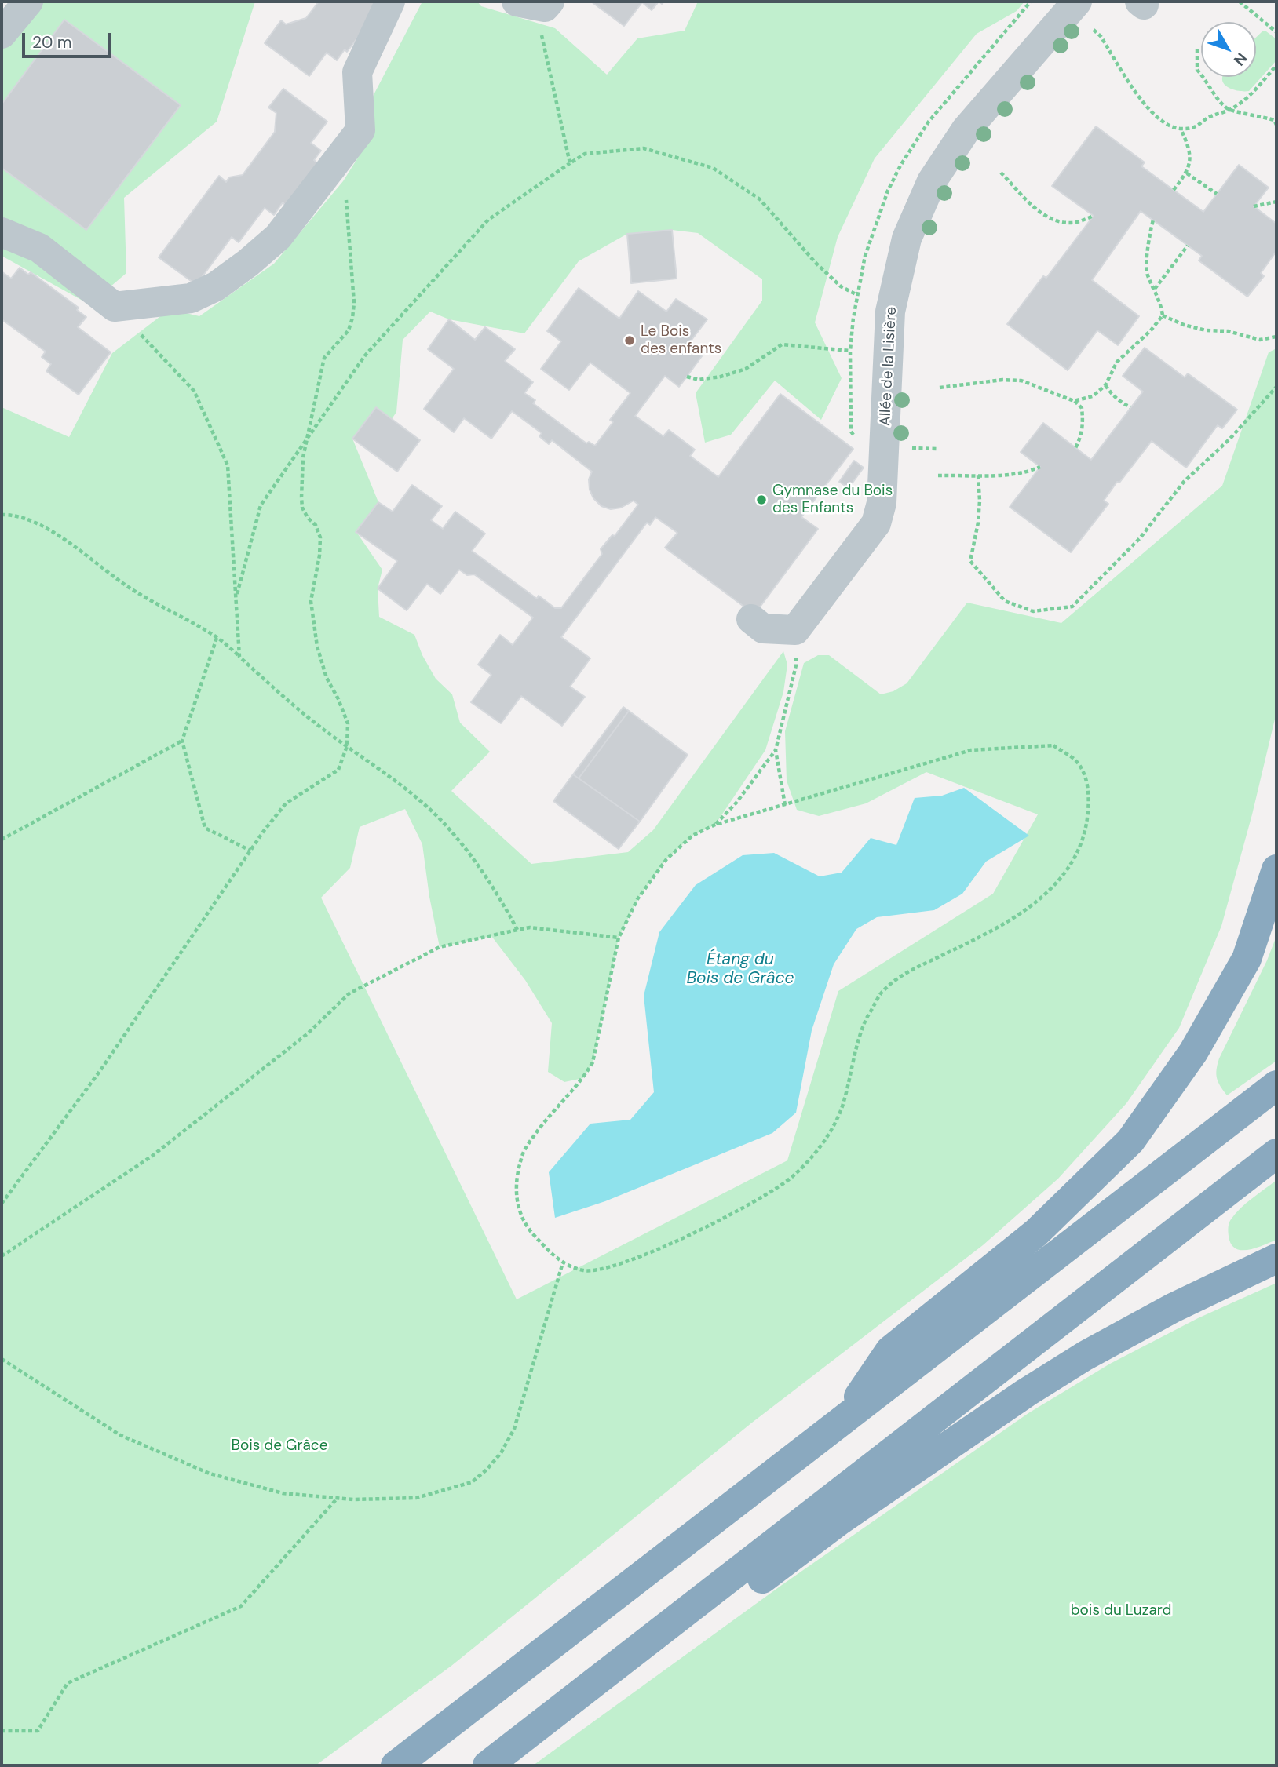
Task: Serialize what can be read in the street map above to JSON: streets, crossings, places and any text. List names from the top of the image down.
{
  "streets": {
    "street": ["Allée de la Lisière"]
  },
  "water": ["Étang du Bois de Grâce"],
  "parks": ["Bois de Grâce", "bois du Luzard"],
  "places": ["Le Bois des enfants", "Gymnase du Bois des Enfants"],
  "scale_bar": "20 m",
  "north": "bottom right"
}
